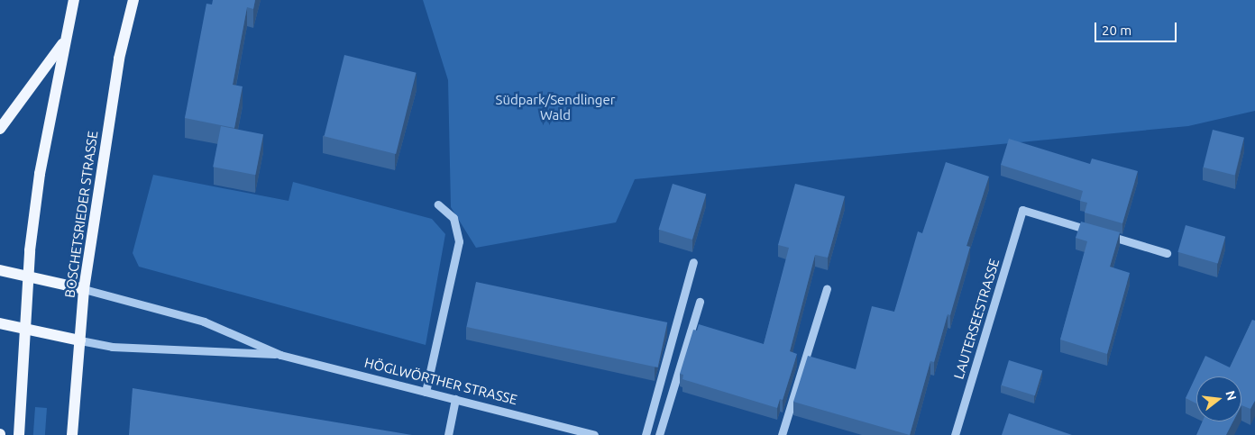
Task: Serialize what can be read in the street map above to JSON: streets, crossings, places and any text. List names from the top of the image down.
{
  "streets": {
    "main road": ["BOSCHETSRIEDER STRASSE", "HÖGLWÖRTHER STRASSE"],
    "street": ["LAUTERSEESTRASSE"]
  },
  "crossings": [
    ["BOSCHETSRIEDER STRASSE", "HÖGLWÖRTHER STRASSE"]
  ],
  "parks": ["Südpark/Sendlinger Wald"],
  "scale_bar": "20 m",
  "north": "right"
}
